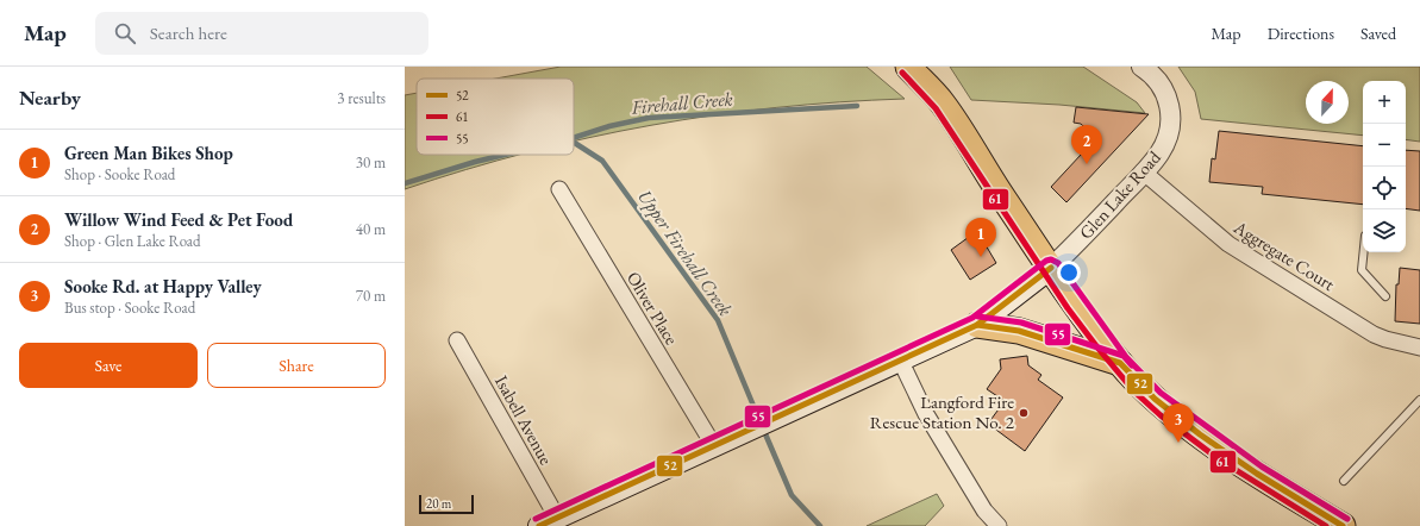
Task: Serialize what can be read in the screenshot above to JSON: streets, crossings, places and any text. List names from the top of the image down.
{
  "streets": {
    "street": [
      "Glen Lake Road",
      "Aggregate Court",
      "Oliver Place",
      "Isabell Avenue"
    ]
  },
  "crossings": [
    ["Glen Lake Road", "Aggregate Court"]
  ],
  "water": ["Firehall Creek", "Upper Firehall Creek"],
  "places": ["Langford Fire Rescue Station No. 2"],
  "lines": ["transit line 61", "transit line 55", "transit line 52"],
  "legend": ["52", "61", "55"],
  "scale_bar": "20 m",
  "north": "top",
  "page": {
    "header": "Map",
    "search": "Search here",
    "nav": ["Map", "Directions", "Saved"],
    "heading": ["Nearby", "3 results"],
    "map_buttons": ["+", "−"],
    "pins": ["2", "1", "3"],
    "list": [
      {
        "mark": "1",
        "name": "Green Man Bikes Shop",
        "note": "Shop · Sooke Road",
        "value": "30 m"
      },
      {
        "mark": "2",
        "name": "Willow Wind Feed & Pet Food",
        "note": "Shop · Glen Lake Road",
        "value": "40 m"
      },
      {
        "mark": "3",
        "name": "Sooke Rd. at Happy Valley",
        "note": "Bus stop · Sooke Road",
        "value": "70 m"
      }
    ],
    "buttons": ["Save", "Share"],
    "scale": "20 m"
  }
}
